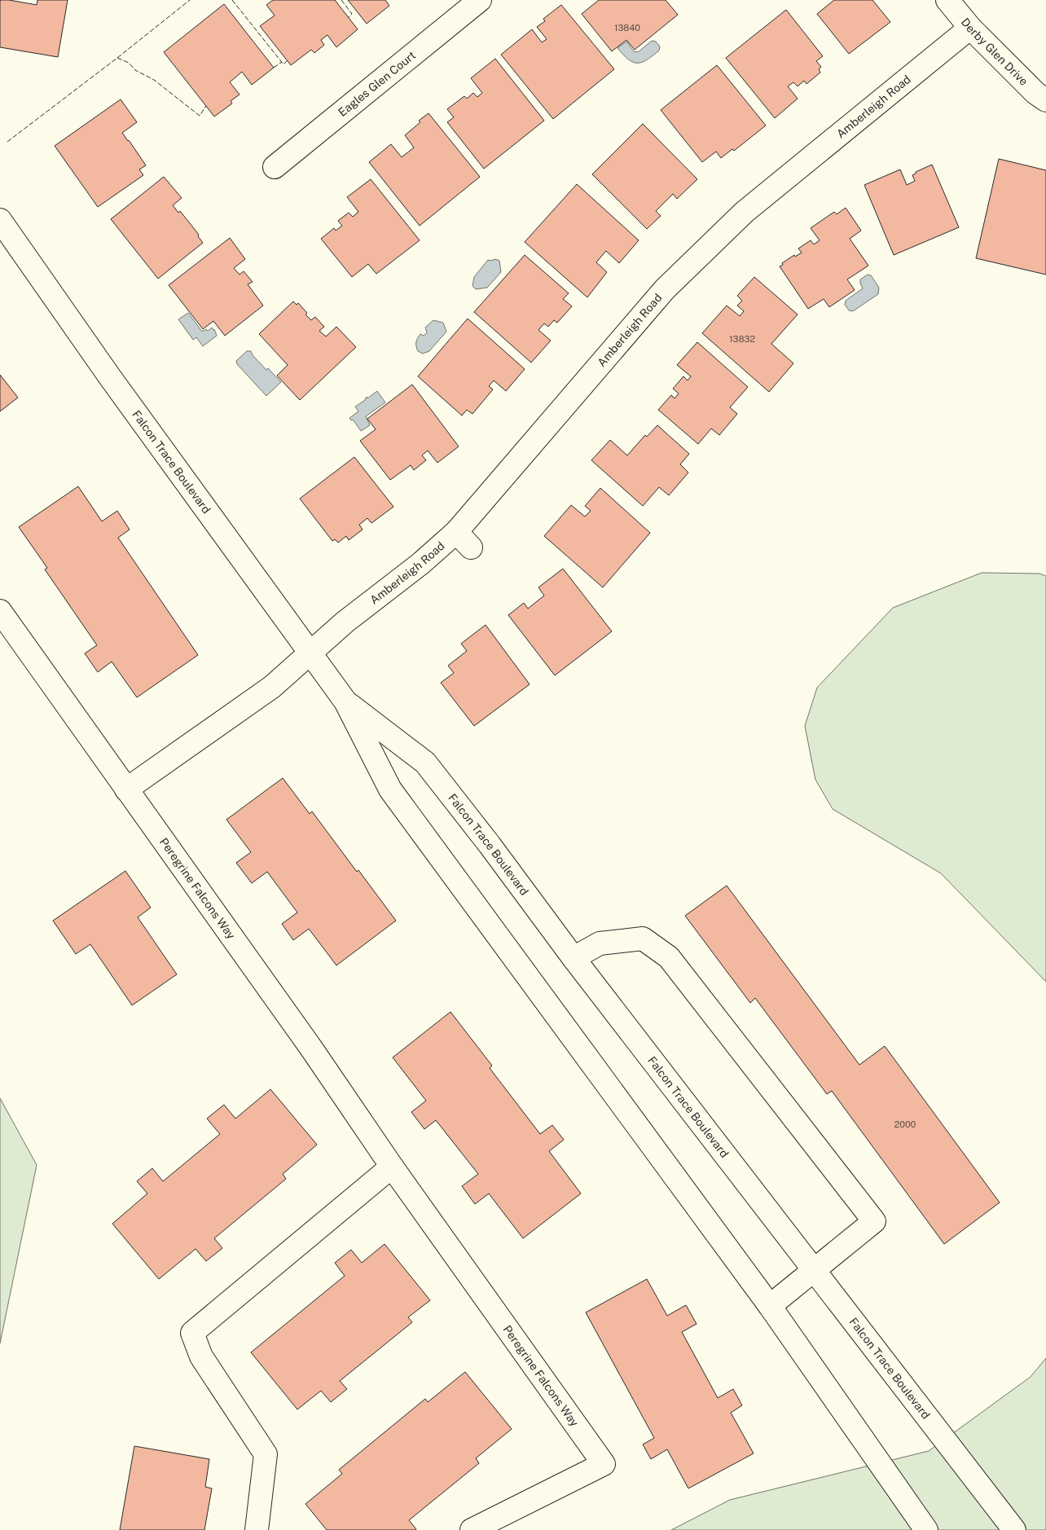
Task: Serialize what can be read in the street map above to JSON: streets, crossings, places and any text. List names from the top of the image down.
{
  "streets": {
    "street": [
      "Derby Glen Drive",
      "Eagles Glen Court",
      "Amberleigh Road",
      "Falcon Trace Boulevard",
      "Peregrine Falcons Way"
    ]
  },
  "crossings": [
    ["Derby Glen Drive", "Amberleigh Road"],
    ["Amberleigh Road", "Falcon Trace Boulevard"],
    ["Amberleigh Road", "Peregrine Falcons Way"]
  ],
  "house_numbers": ["13840", "13832", "2000"]
}
